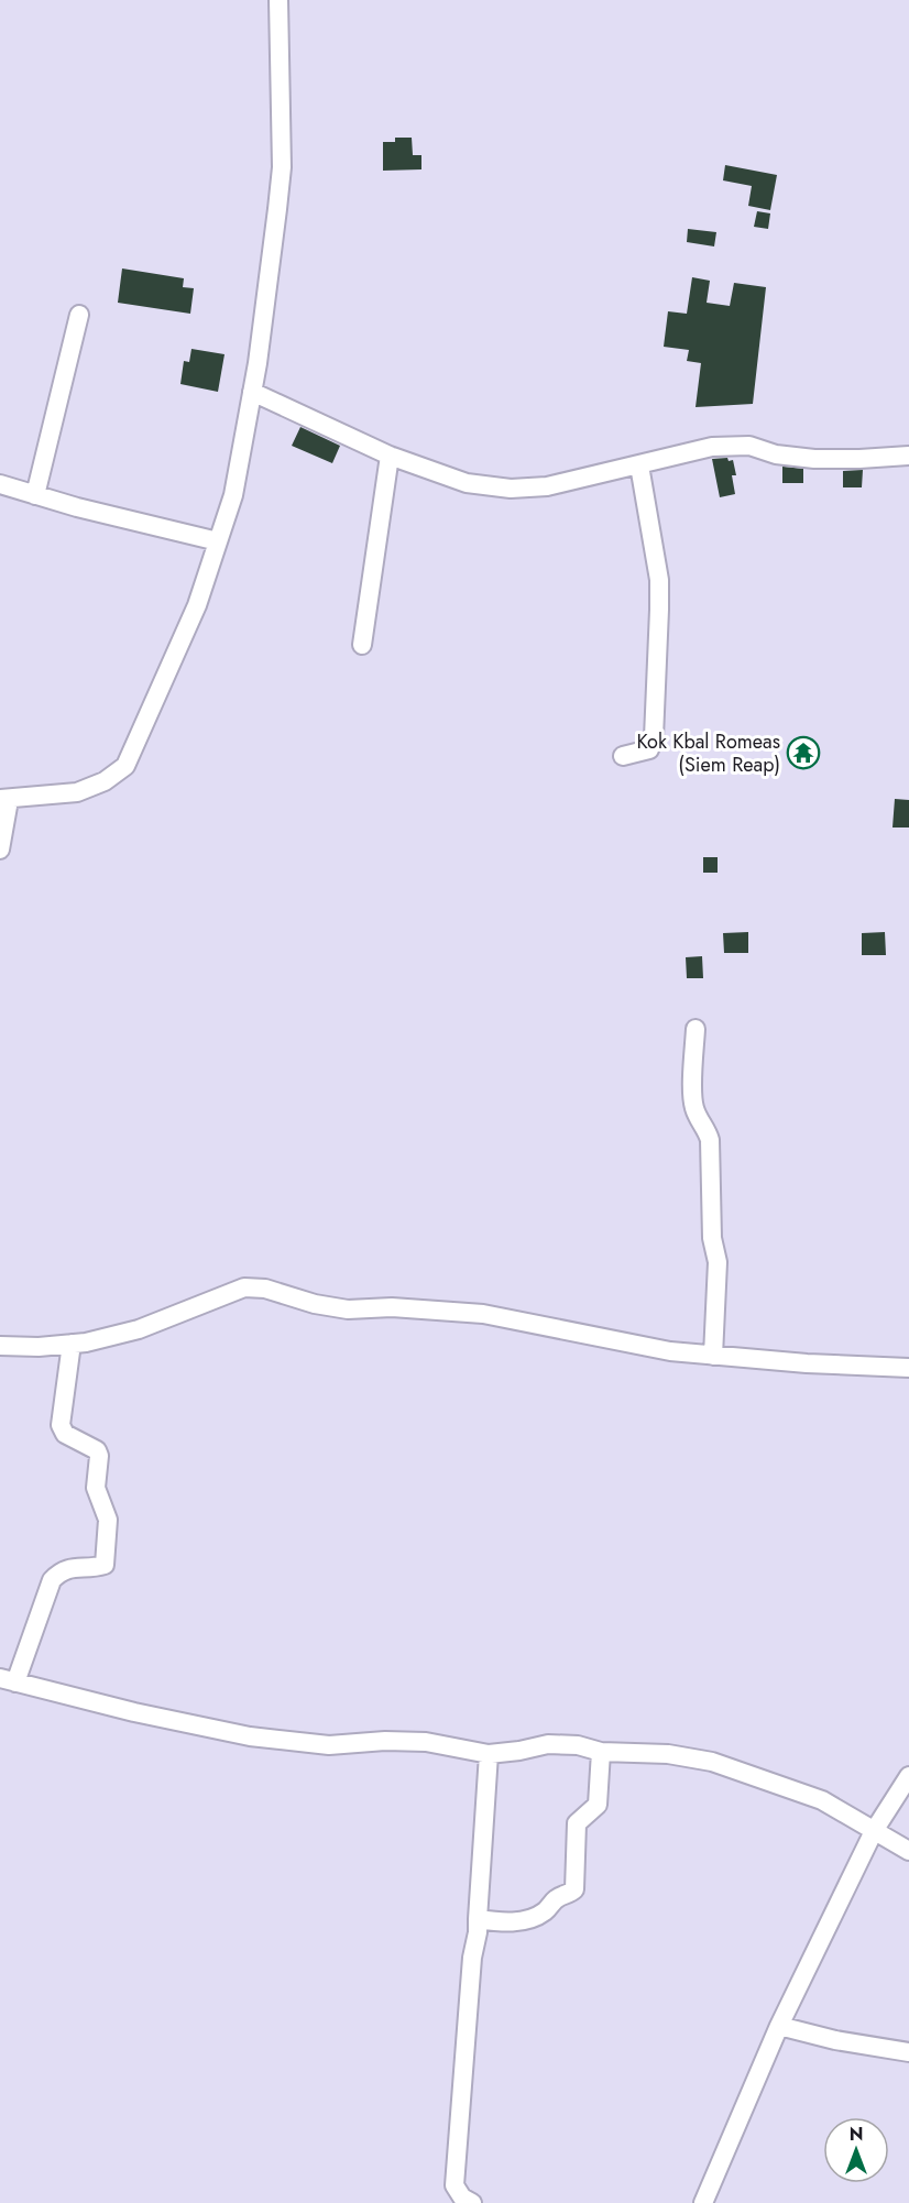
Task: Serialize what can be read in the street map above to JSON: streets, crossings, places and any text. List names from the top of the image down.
{
  "places": {
    "temple": ["Kok Kbal Romeas (Siem Reap)"]
  },
  "north": "top"
}
